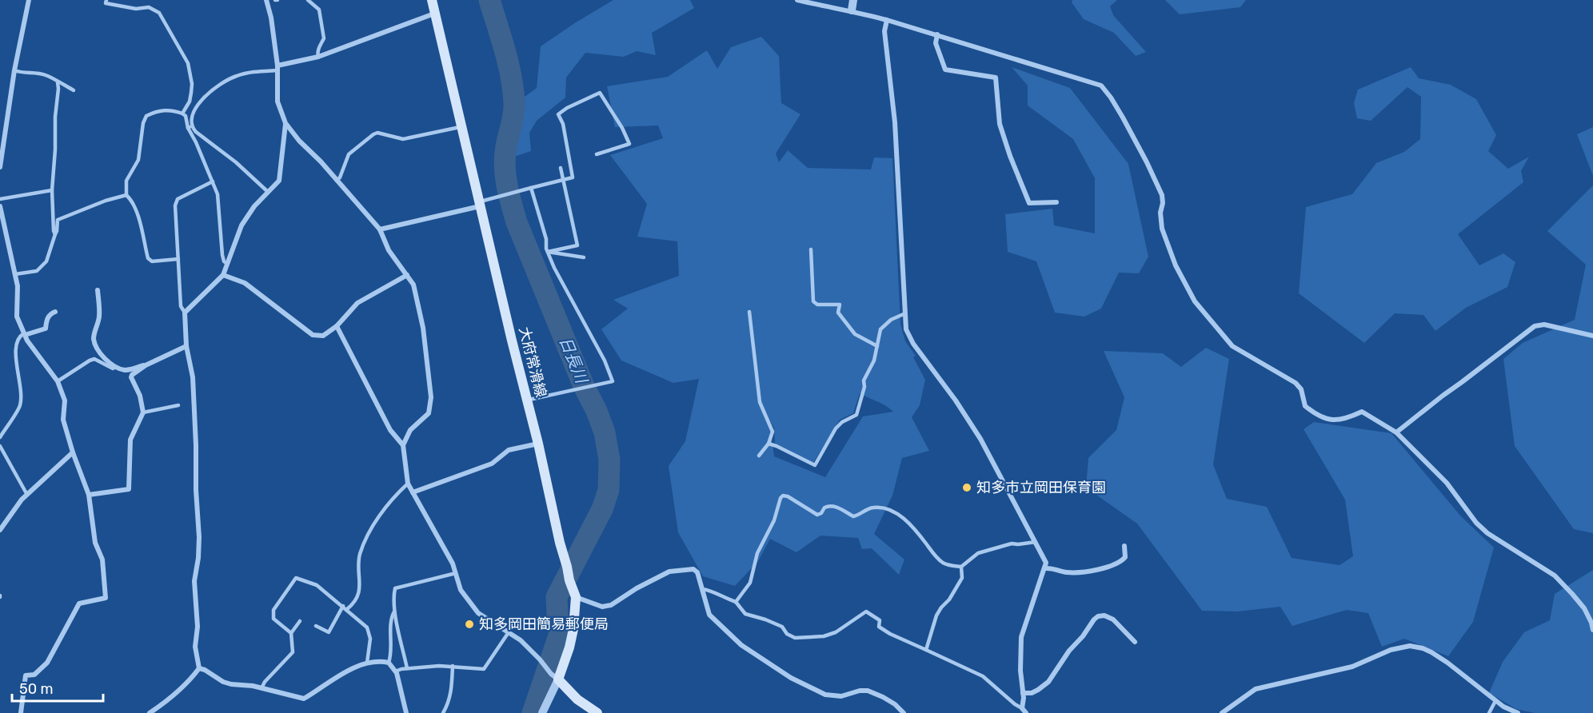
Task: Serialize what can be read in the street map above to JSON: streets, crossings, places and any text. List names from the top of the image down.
{
  "streets": {
    "main road": ["大府常滑線"]
  },
  "water": ["日長川"],
  "places": ["知多市立岡田保育園", "知多岡田簡易郵便局"],
  "scale_bar": "50 m"
}
